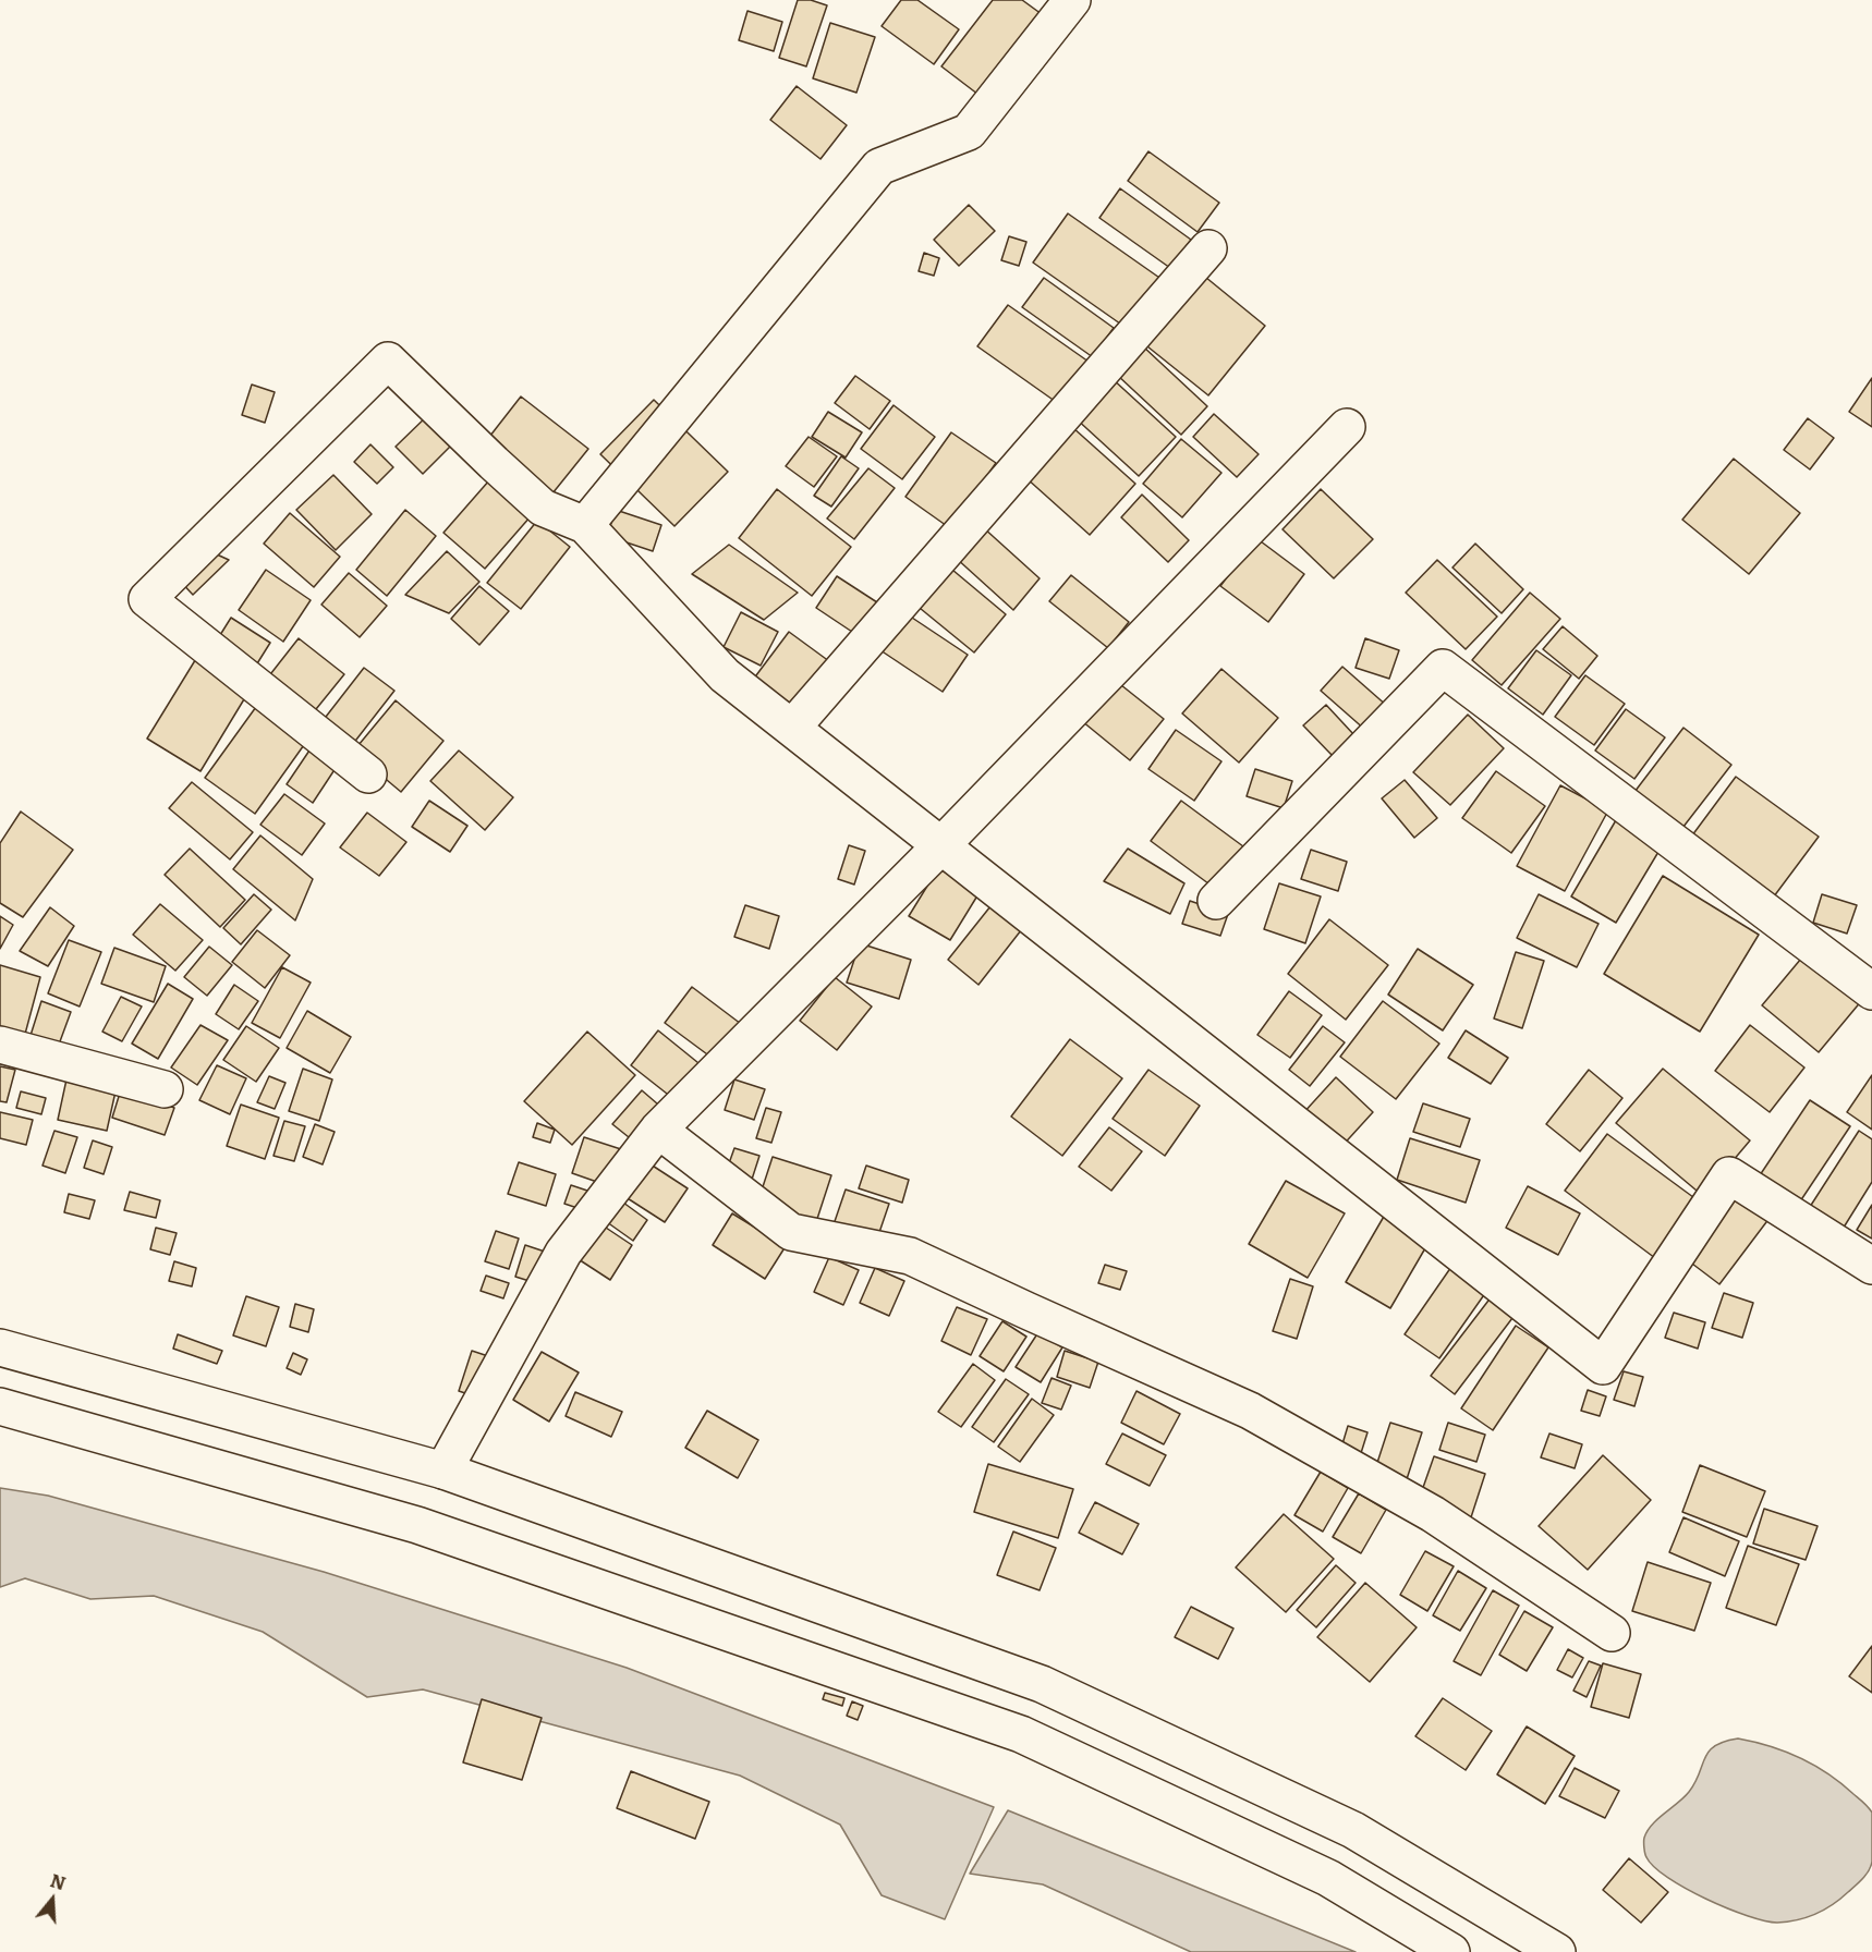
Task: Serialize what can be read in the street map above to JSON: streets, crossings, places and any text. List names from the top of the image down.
{
  "north": "top"
}
